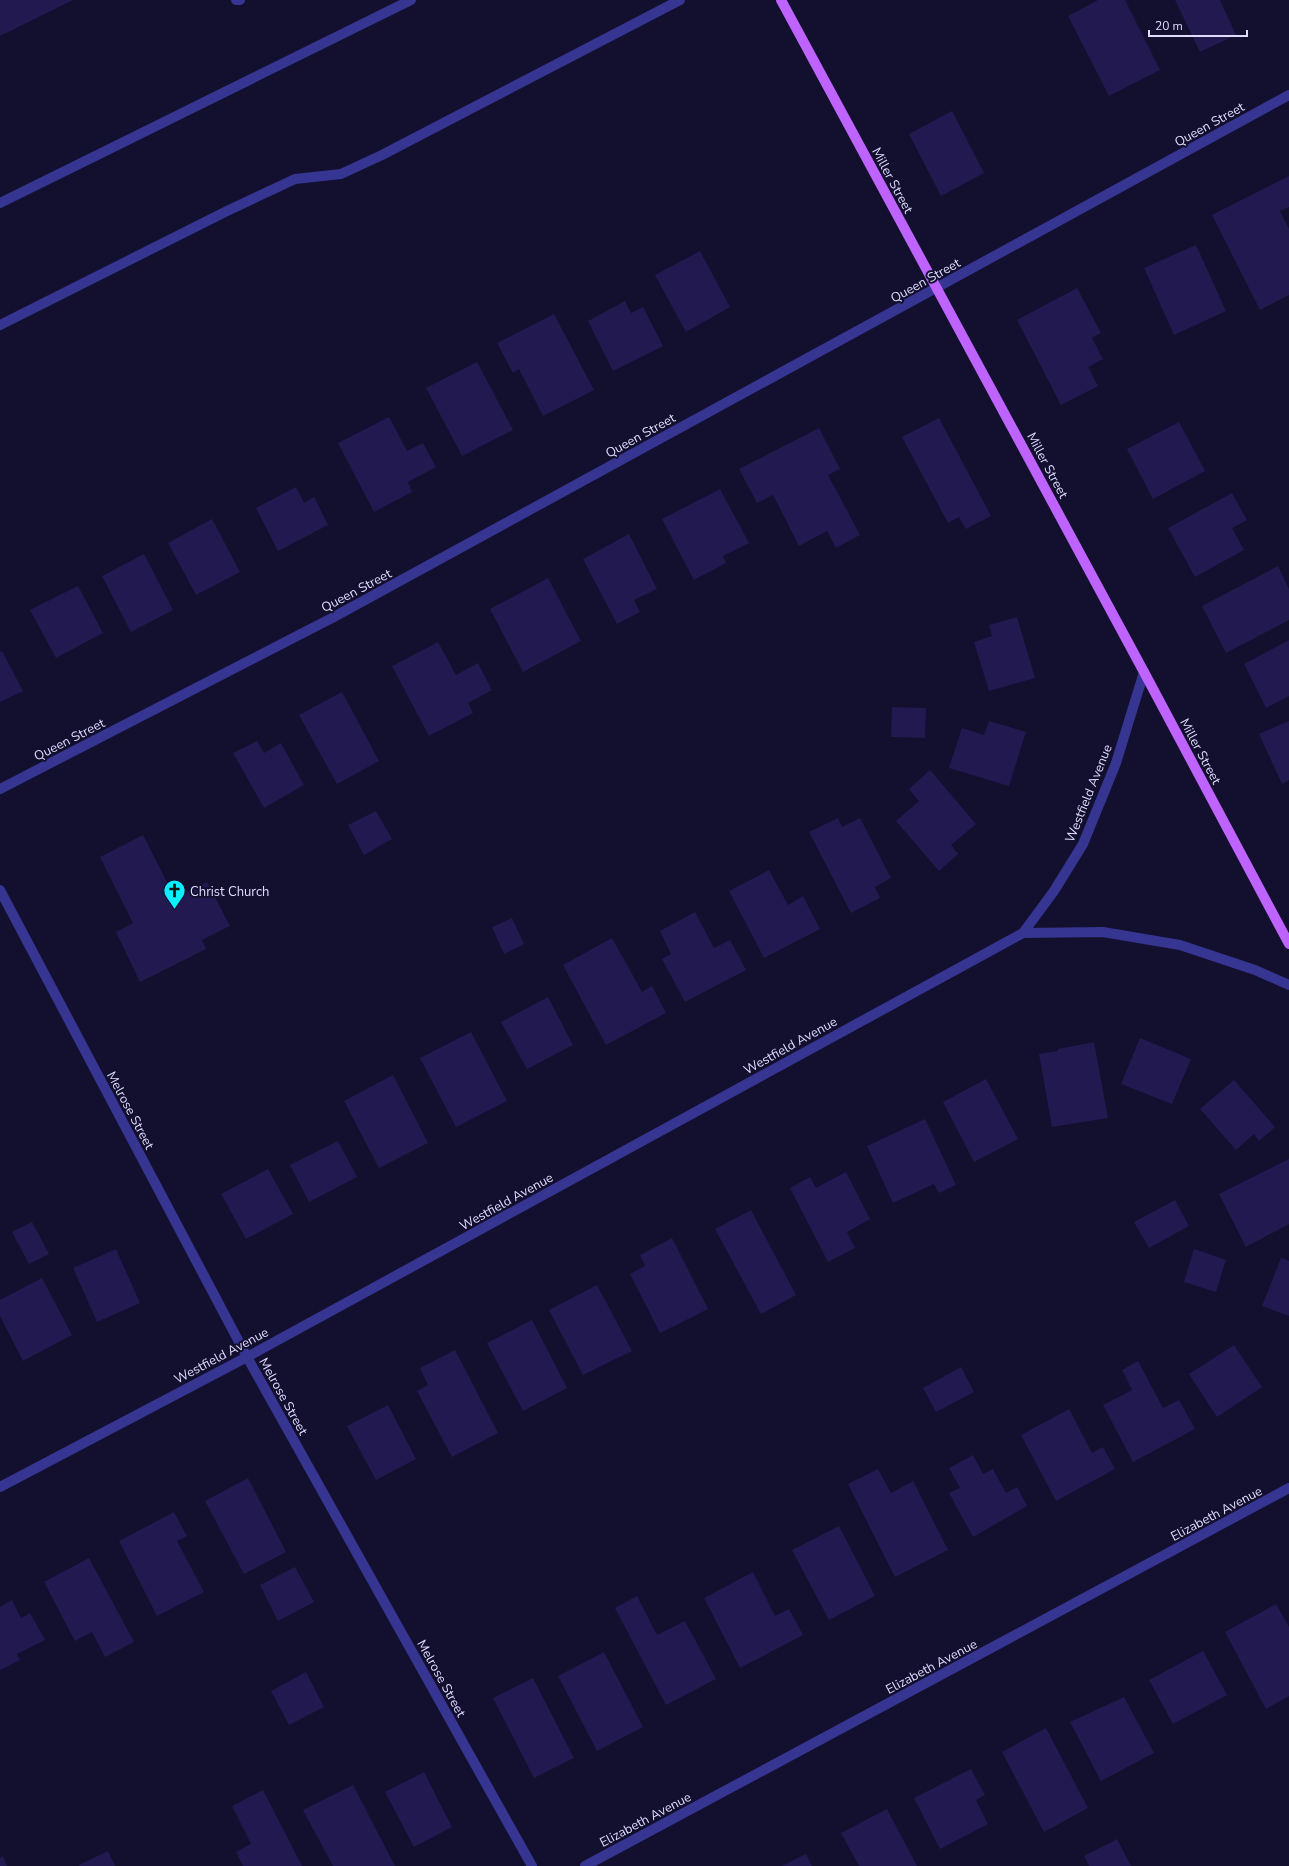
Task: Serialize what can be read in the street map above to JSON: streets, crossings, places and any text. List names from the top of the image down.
{
  "streets": {
    "main road": ["Miller Street"],
    "street": [
      "Queen Street",
      "Westfield Avenue",
      "Melrose Street",
      "Elizabeth Avenue"
    ]
  },
  "crossings": [
    ["Queen Street", "Miller Street"],
    ["Miller Street", "Westfield Avenue"],
    ["Westfield Avenue", "Melrose Street"]
  ],
  "places": {
    "church": ["Christ Church"]
  },
  "scale_bar": "20 m"
}
